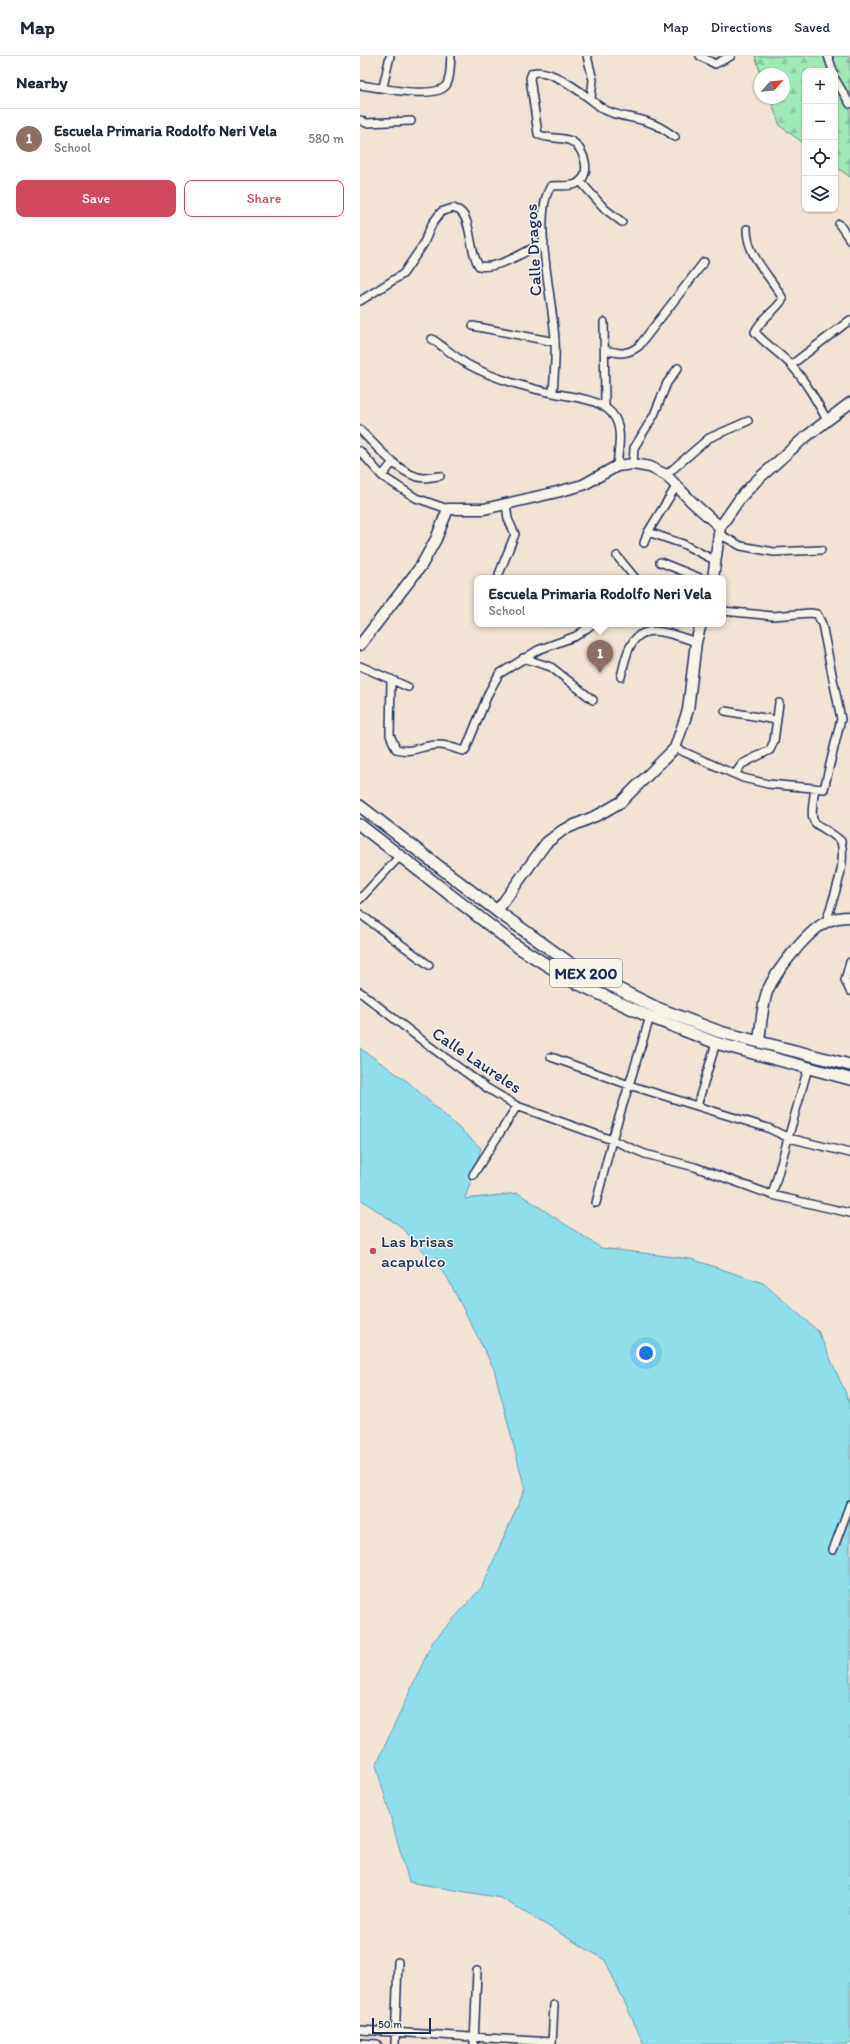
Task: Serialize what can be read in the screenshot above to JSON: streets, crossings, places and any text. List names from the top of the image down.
{
  "streets": {
    "main road": ["MEX 200"],
    "street": ["Calle Dragos", "Calle Laureles"]
  },
  "places": ["Las brisas acapulco"],
  "scale_bar": "50 m",
  "north": "top right",
  "page": {
    "header": "Map",
    "nav": ["Map", "Directions", "Saved"],
    "heading": "Nearby",
    "map_buttons": ["+", "−"],
    "list": [
      {
        "mark": "1",
        "name": "Escuela Primaria Rodolfo Neri Vela",
        "note": "School",
        "value": "580 m"
      }
    ],
    "buttons": ["Save", "Share"],
    "popup": ["Escuela Primaria Rodolfo Neri Vela", "School"],
    "pins": "1",
    "scale": "50 m"
  }
}
